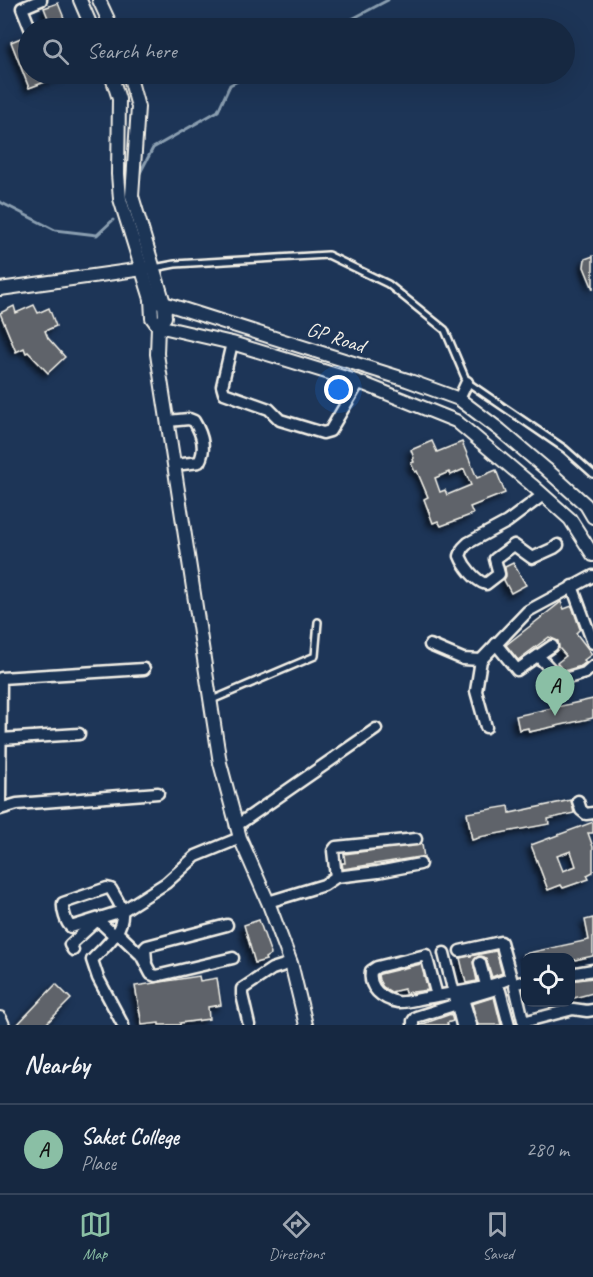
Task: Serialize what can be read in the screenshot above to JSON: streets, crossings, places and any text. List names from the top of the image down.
{
  "streets": {
    "street": ["GP Road"]
  },
  "page": {
    "search": "Search here",
    "pins": "A",
    "heading": "Nearby",
    "list": [
      {
        "mark": "A",
        "name": "Saket College",
        "note": "Place",
        "value": "280 m"
      }
    ],
    "nav": ["Map", "Directions", "Saved"]
  }
}
